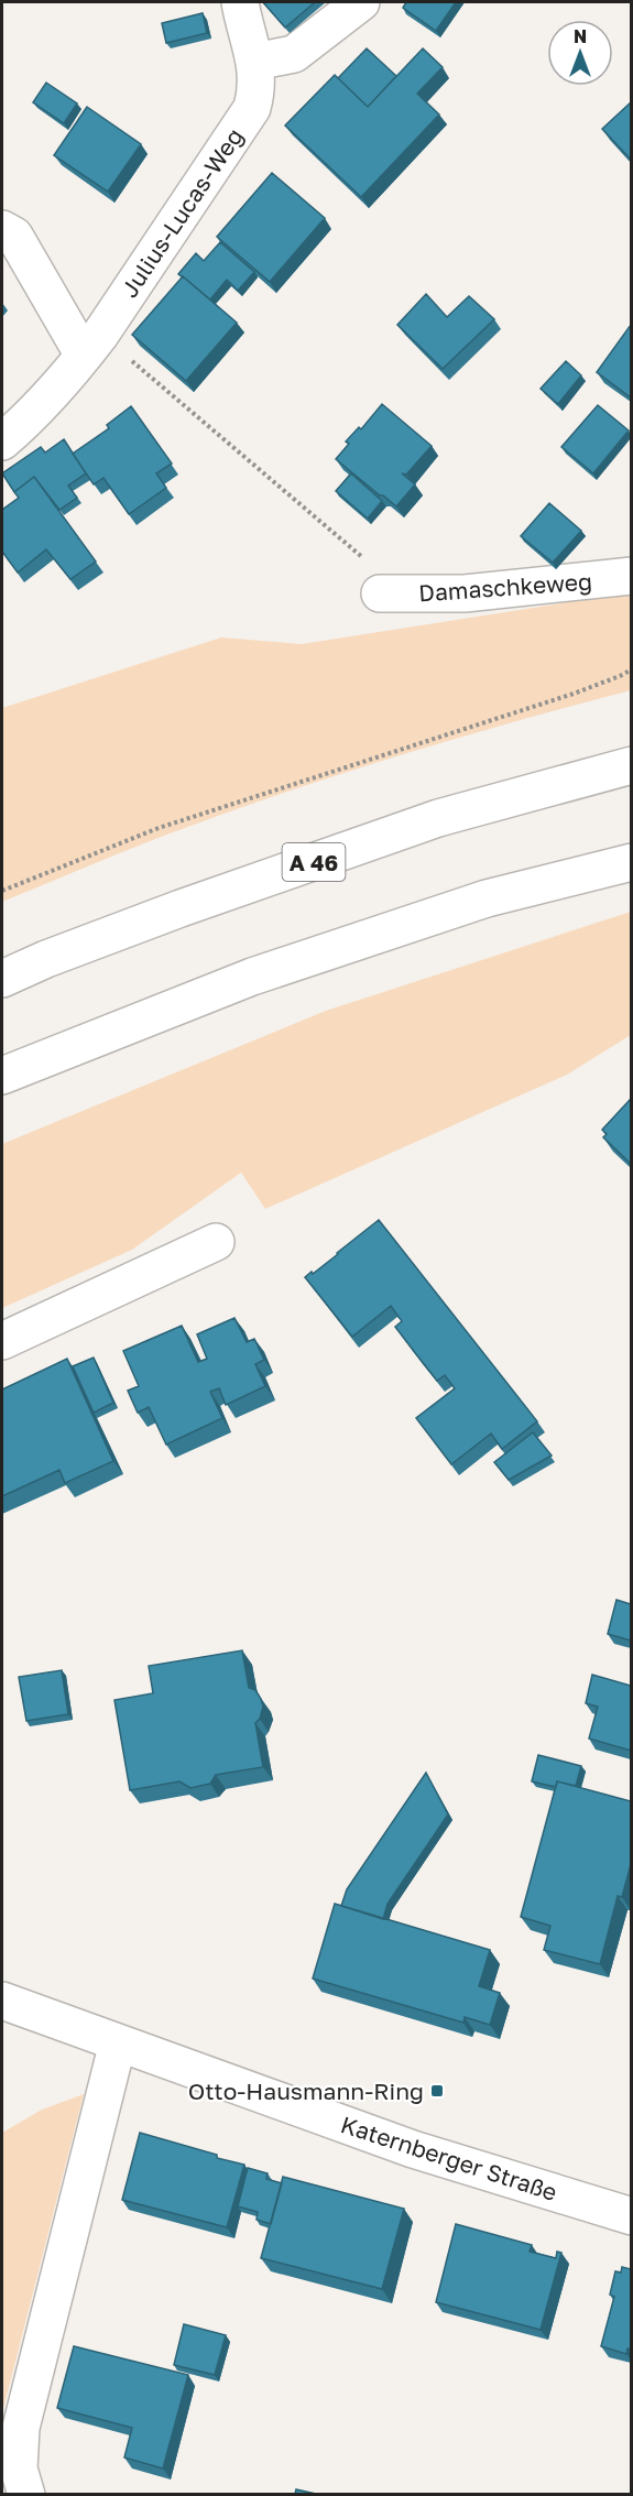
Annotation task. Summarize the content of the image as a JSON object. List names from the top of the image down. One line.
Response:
{"streets":{"main road":["Julius-Lucas-Weg","Damaschkeweg","A 46","Katernberger Straße"]},"places":{"transit":["Otto-Hausmann-Ring"]},"north":"top"}
